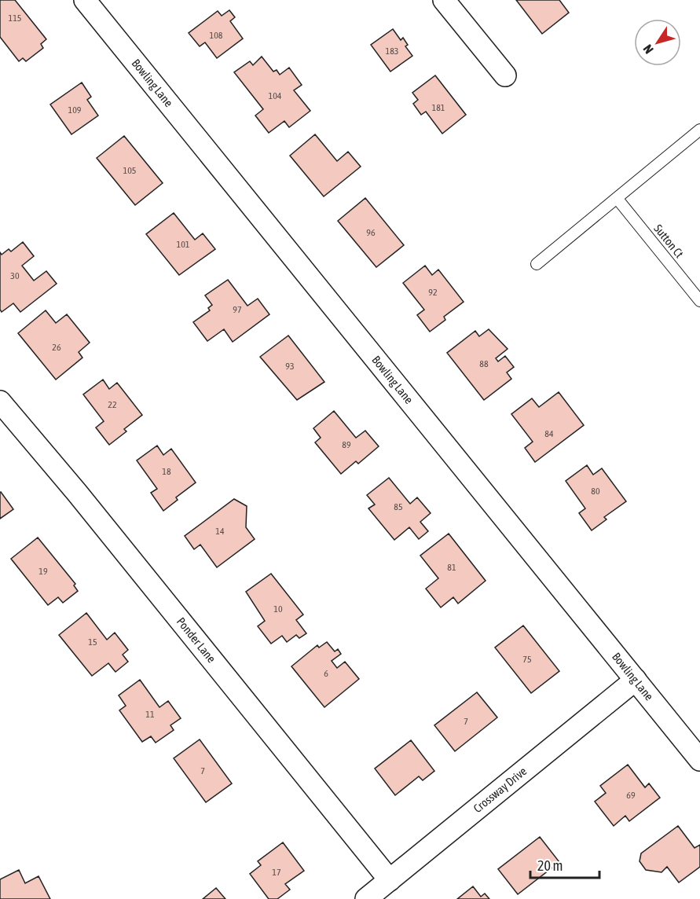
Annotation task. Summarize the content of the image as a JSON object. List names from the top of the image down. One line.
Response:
{"streets":{"street":["Bowling Lane","Ponder Lane","Crossway Drive"],"lane":["Sutton Ct"]},"crossings":[["Bowling Lane","Crossway Drive"],["Ponder Lane","Crossway Drive"]],"house_numbers":["115","108","183","104","181","109","105","96","101","30","92","97","26","88","93","22","84","89","18","80","85","14","81","19","10","15","75","6","11","7","7","69","17"],"scale_bar":"20 m","north":"bottom left"}
